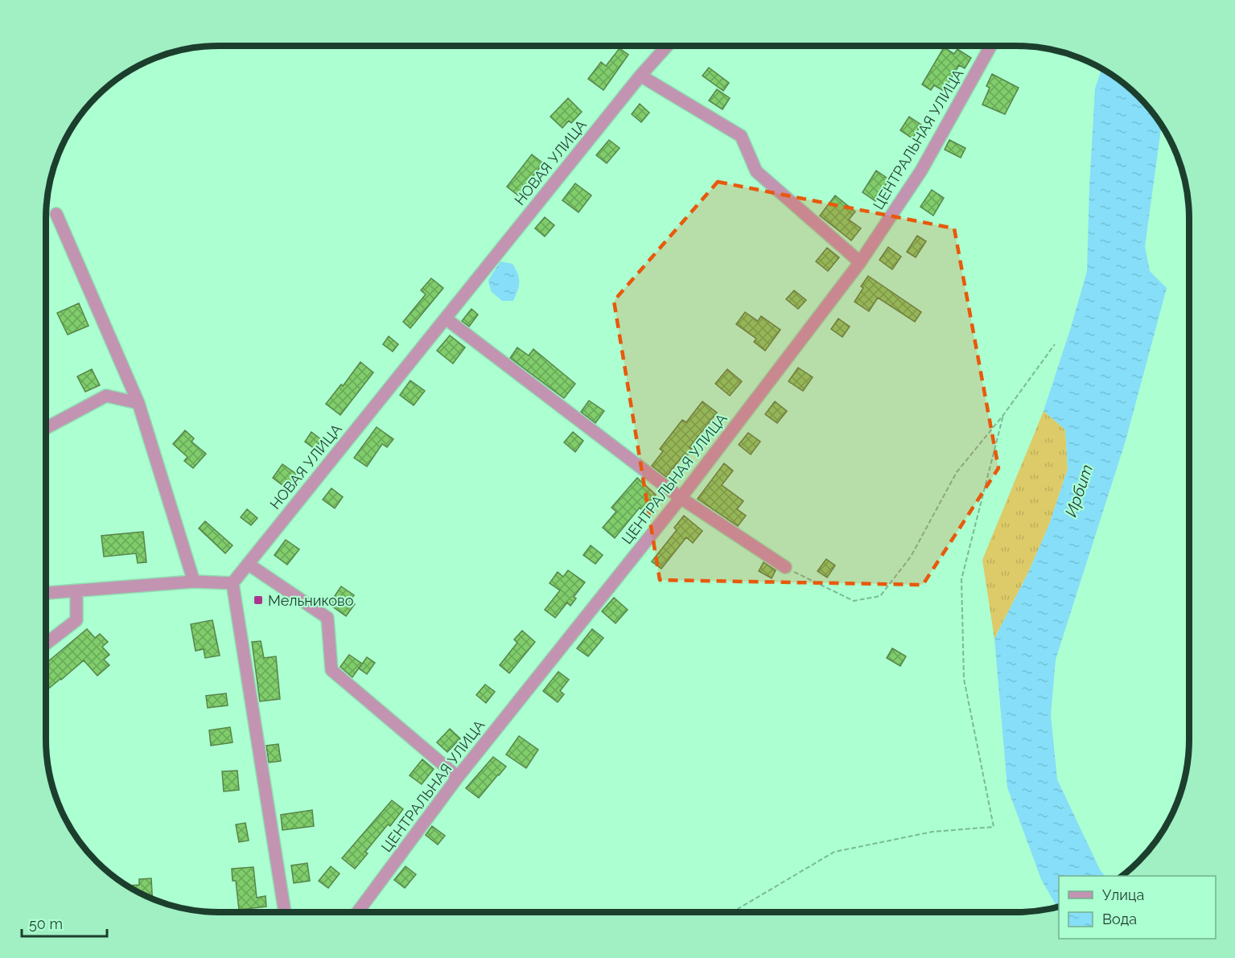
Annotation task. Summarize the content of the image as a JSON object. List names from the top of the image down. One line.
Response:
{"streets":{"street":["ЦЕНТРАЛЬНАЯ УЛИЦА","НОВАЯ УЛИЦА"]},"water":["Ирбит"],"places":{"transit":["Мельниково"]},"legend":["Улица","Вода"],"scale_bar":"50 m"}
